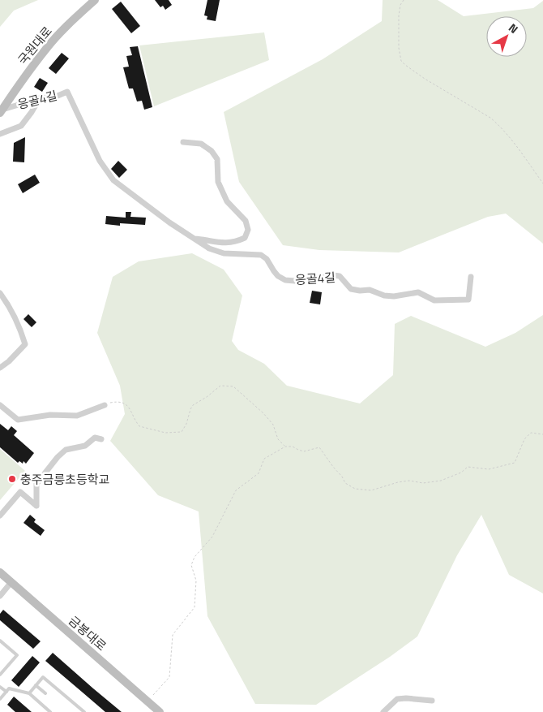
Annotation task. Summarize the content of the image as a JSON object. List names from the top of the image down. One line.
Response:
{"streets":{"street":["국원대로","응골4길","금봉대로"]},"crossings":[["국원대로","응골4길"]],"places":["충주금릉초등학교"],"north":"top right"}
